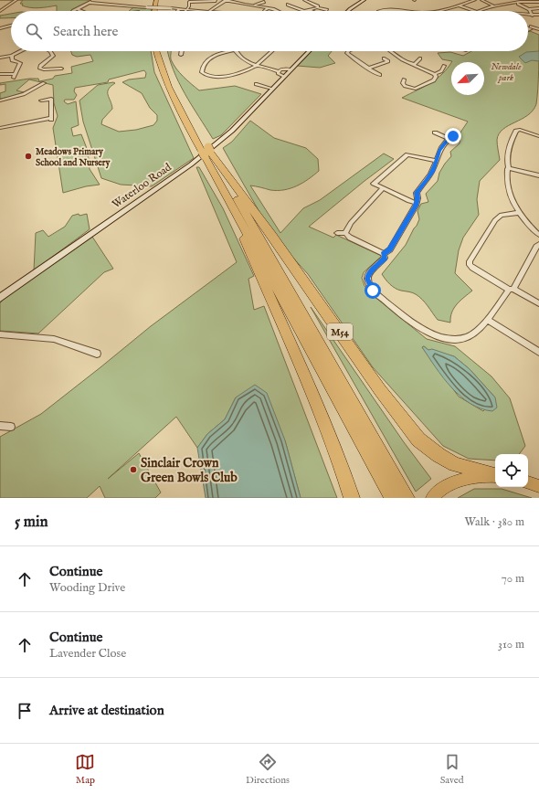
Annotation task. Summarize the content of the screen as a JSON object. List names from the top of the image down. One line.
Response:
{"streets":{"highway":["M54"],"street":["Waterloo Road"]},"parks":["Newdale park"],"places":["Meadows Primary School and Nursery","Sinclair Crown Green Bowls Club"],"north":"bottom left","page":{"search":"Search here","heading":["5 min","Walk · 380 m"],"list":[["Continue","Wooding Drive","70 m"],["Continue","Lavender Close","310 m"],"Arrive at destination"],"nav":["Map","Directions","Saved"]}}
